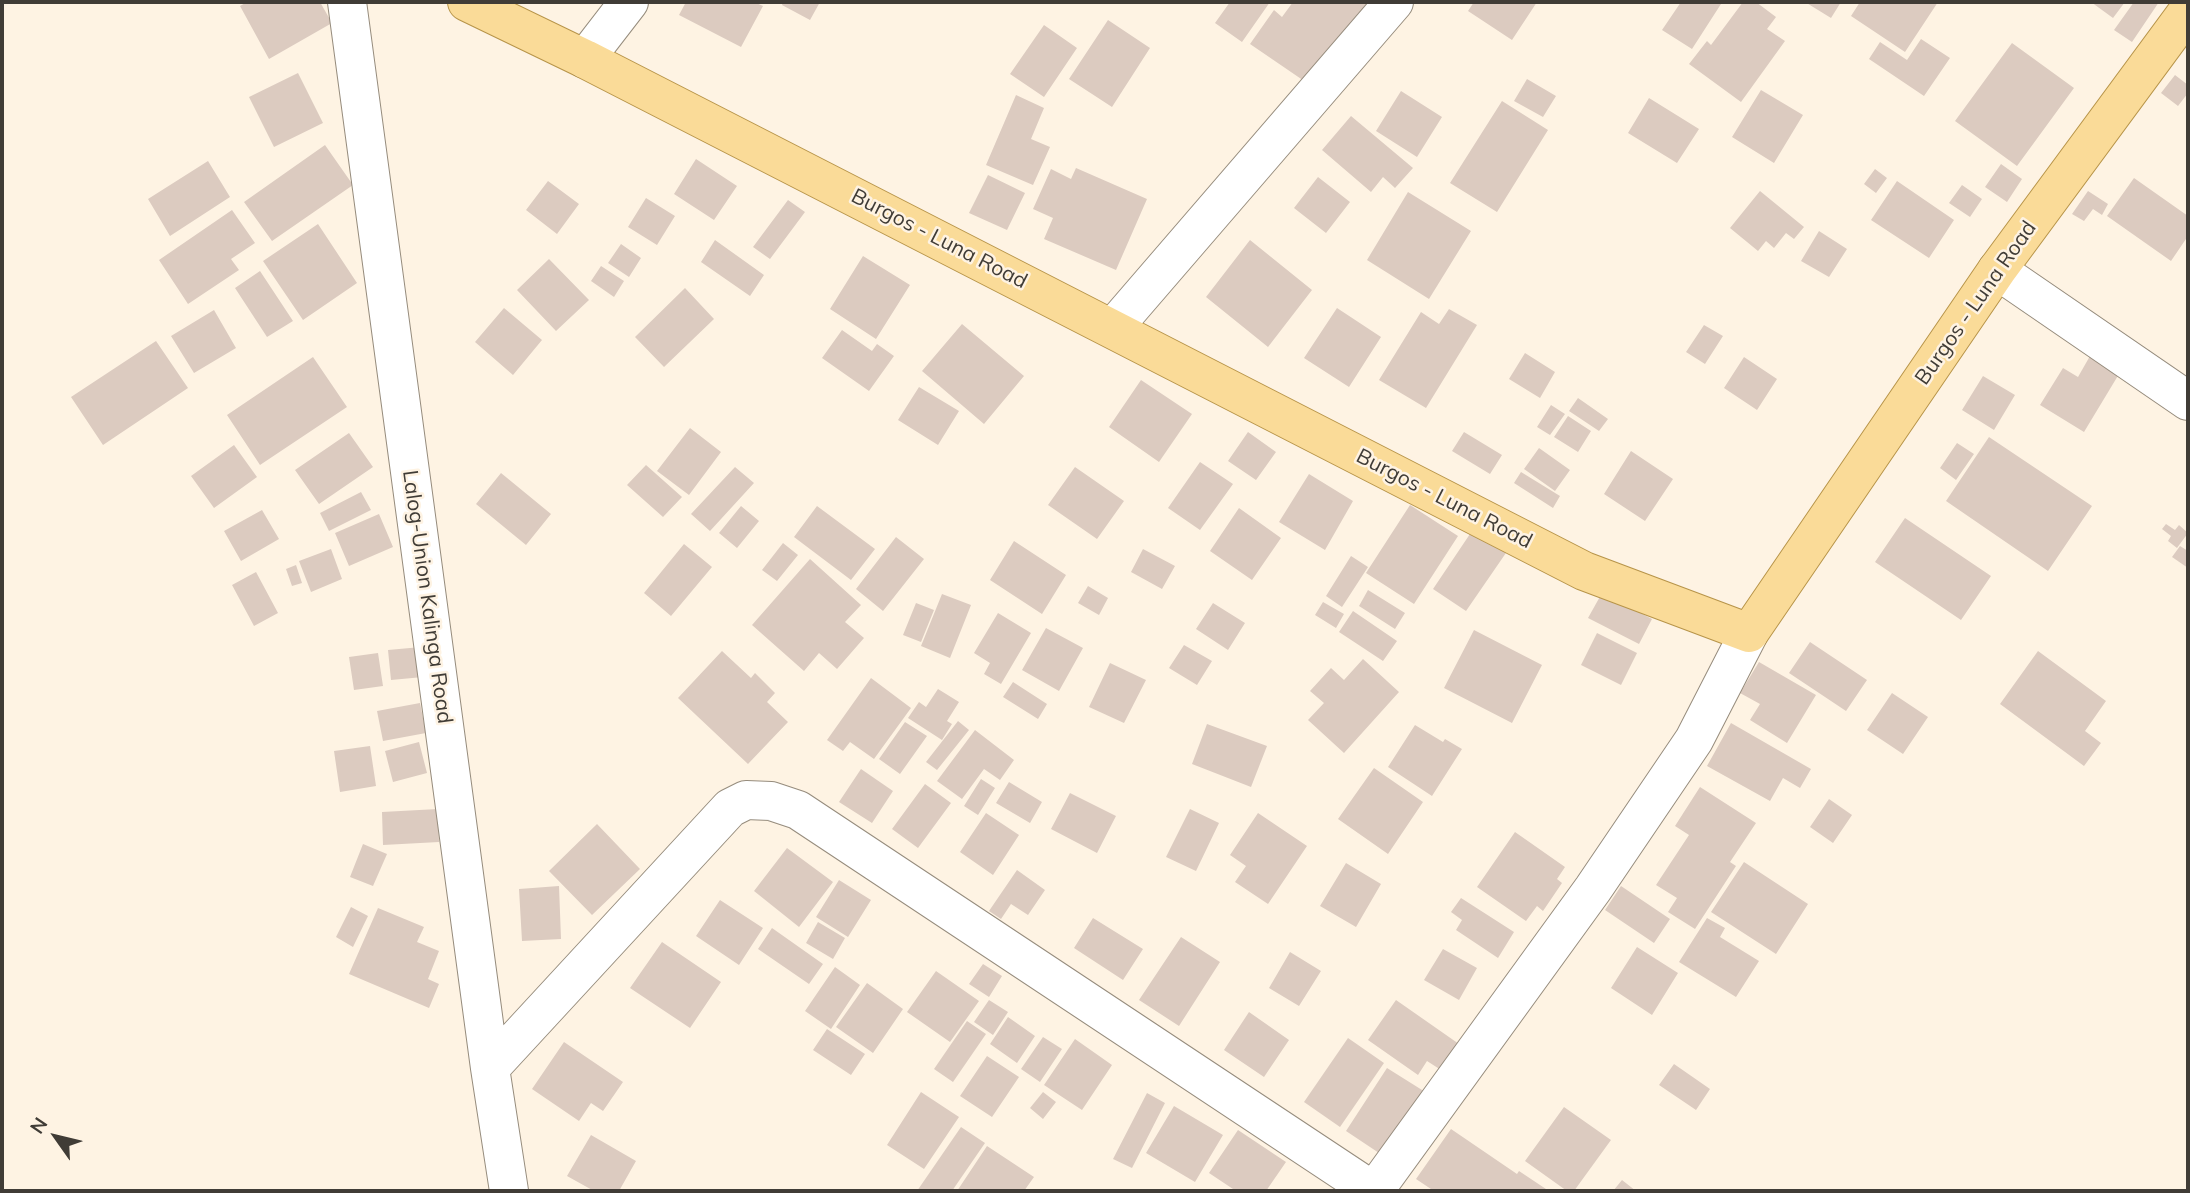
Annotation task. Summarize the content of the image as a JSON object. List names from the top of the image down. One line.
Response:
{"streets":{"main road":["Burgos - Luna Road"],"street":["Lalog-Union Kalinga Road"]},"north":"top left"}
